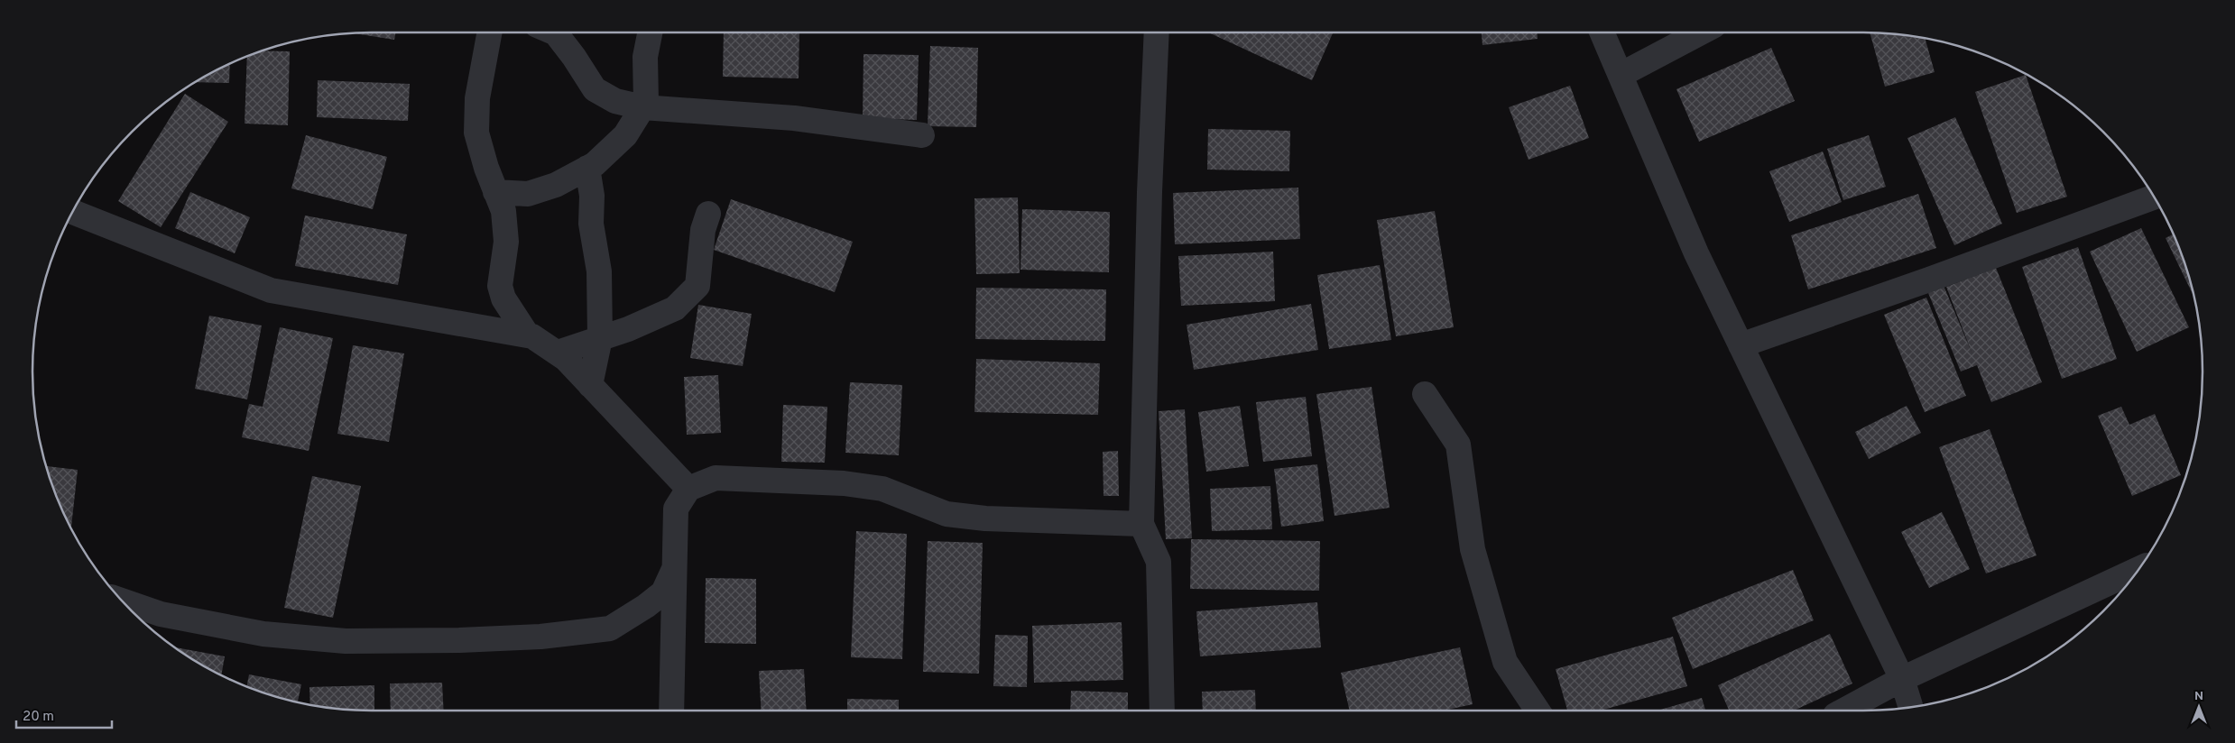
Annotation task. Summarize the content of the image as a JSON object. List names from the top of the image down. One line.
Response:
{"scale_bar":"20 m","north":"top"}
